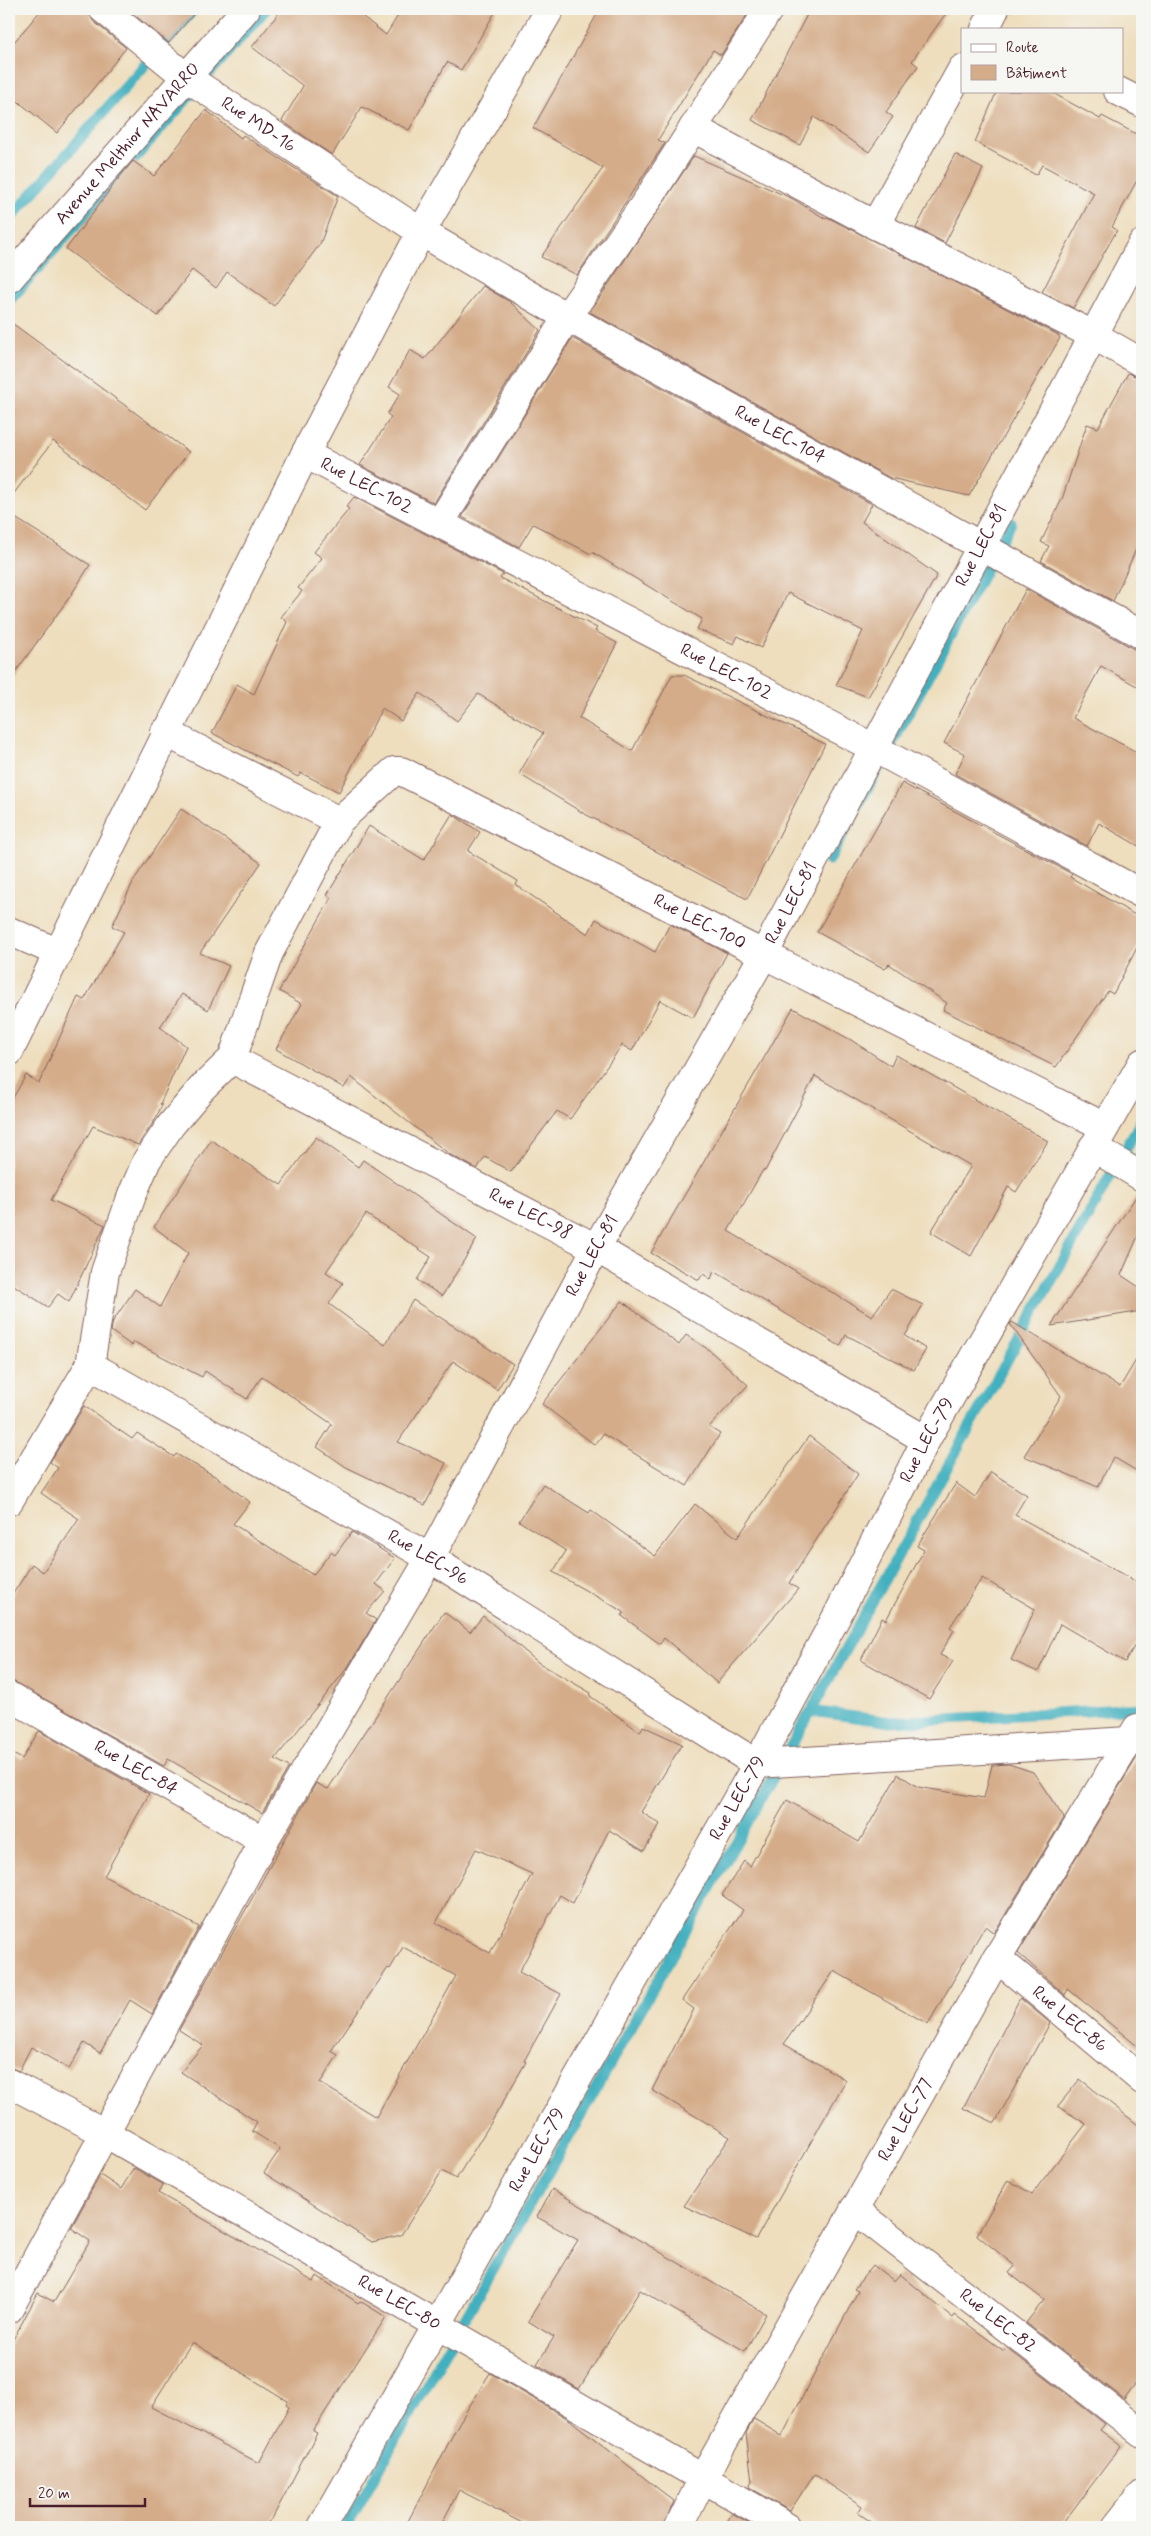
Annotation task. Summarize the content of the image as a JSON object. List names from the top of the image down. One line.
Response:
{"streets":{"street":["Rue MD-16","Avenue Melthior NAVARRO","Rue LEC-104","Rue LEC-102","Rue LEC-81","Rue LEC-100","Rue LEC-98","Rue LEC-79","Rue LEC-96","Rue LEC-84","Rue LEC-86","Rue LEC-77","Rue LEC-80","Rue LEC-82"]},"crossings":[["Rue MD-16","Avenue Melthior NAVARRO"],["Rue MD-16","Rue LEC-104"],["Rue LEC-104","Rue LEC-81"],["Rue LEC-102","Rue LEC-81"],["Rue LEC-81","Rue LEC-100"],["Rue LEC-81","Rue LEC-98"],["Rue LEC-81","Rue LEC-96"],["Rue LEC-81","Rue LEC-84"],["Rue LEC-81","Rue LEC-80"],["Rue LEC-100","Rue LEC-79"],["Rue LEC-98","Rue LEC-79"],["Rue LEC-79","Rue LEC-96"],["Rue LEC-79","Rue LEC-80"],["Rue LEC-86","Rue LEC-77"],["Rue LEC-77","Rue LEC-80"],["Rue LEC-77","Rue LEC-82"]],"legend":["Route","Bâtiment"],"scale_bar":"20 m"}
